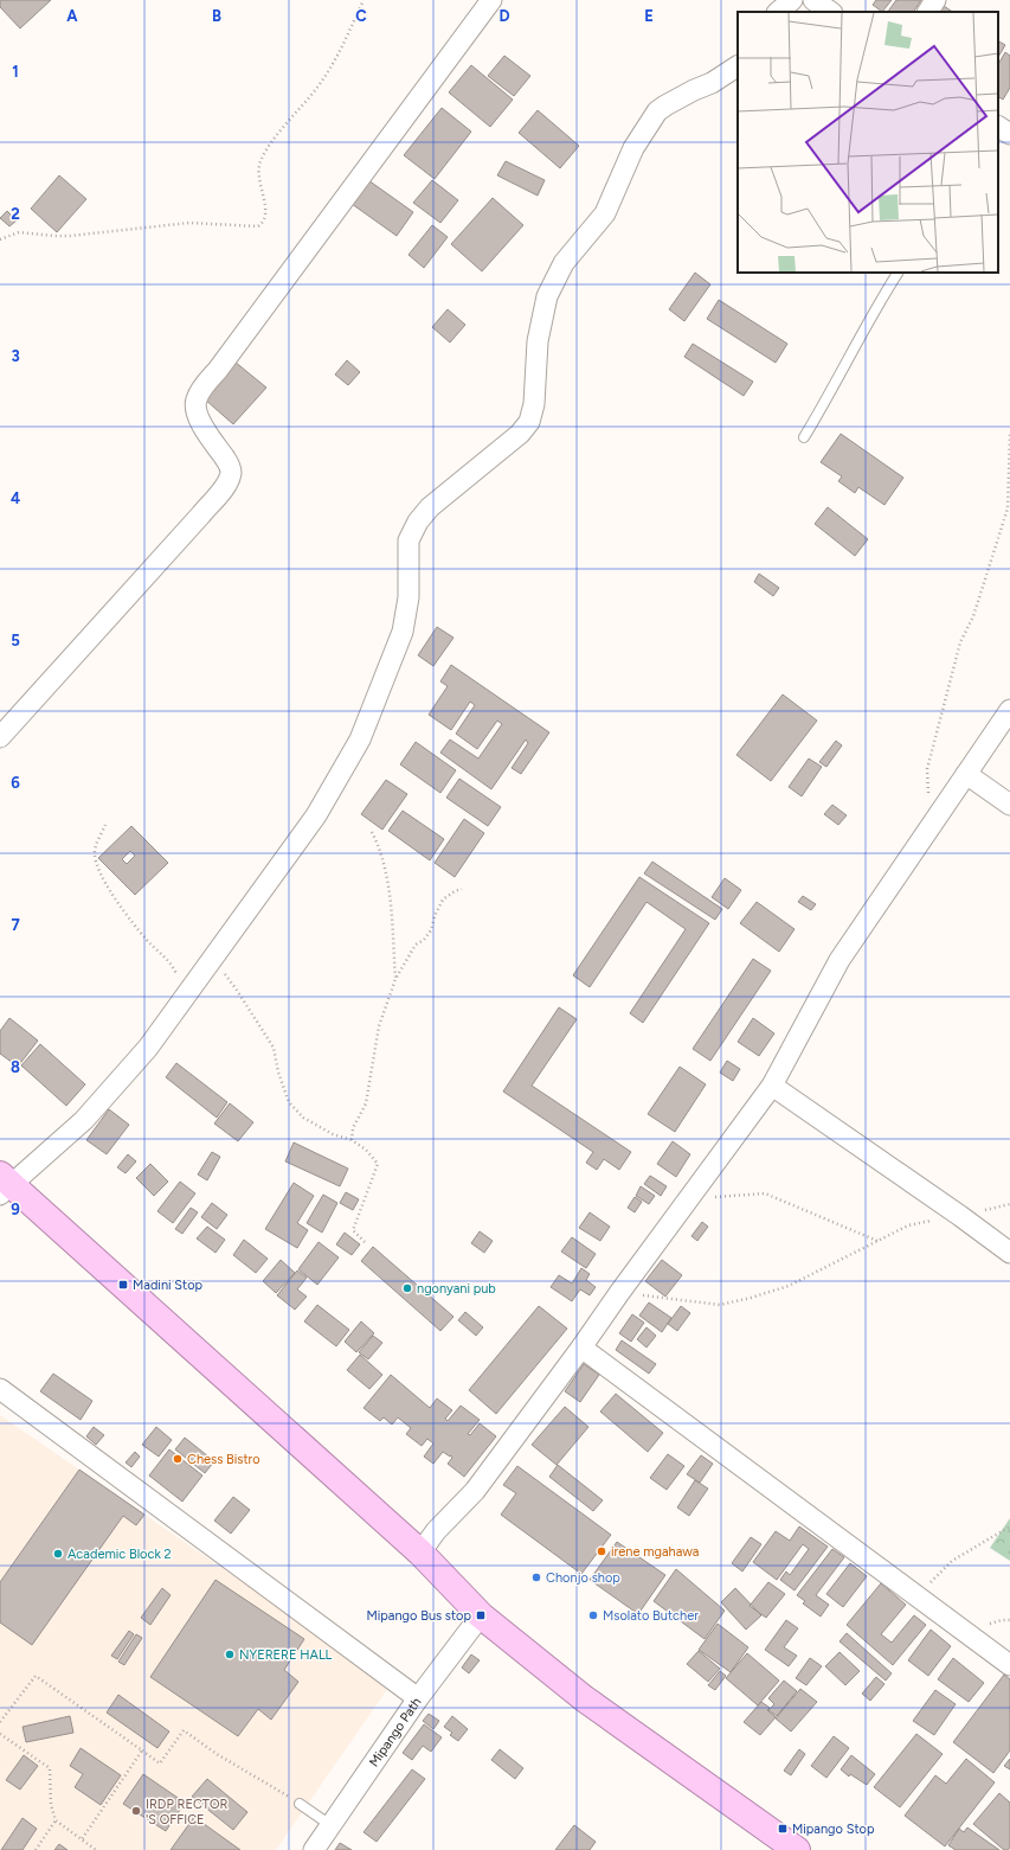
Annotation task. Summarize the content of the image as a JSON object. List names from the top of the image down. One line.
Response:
{"streets":{"street":["Mipango Path"]},"places":{"transit":["Madini Stop","Mipango Bus stop","Mipango Stop"],"other":["ngonyani pub","Chess Bistro","irene mgahawa","Academic Block 2","Chonjo shop","Msolato Butcher","NYERERE HALL","IRDP RECTOR 'S OFFICE"]},"grid":{"columns":["A","B","C","D","E"],"rows":["1","2","3","4","5","6","7","8","9"]}}
